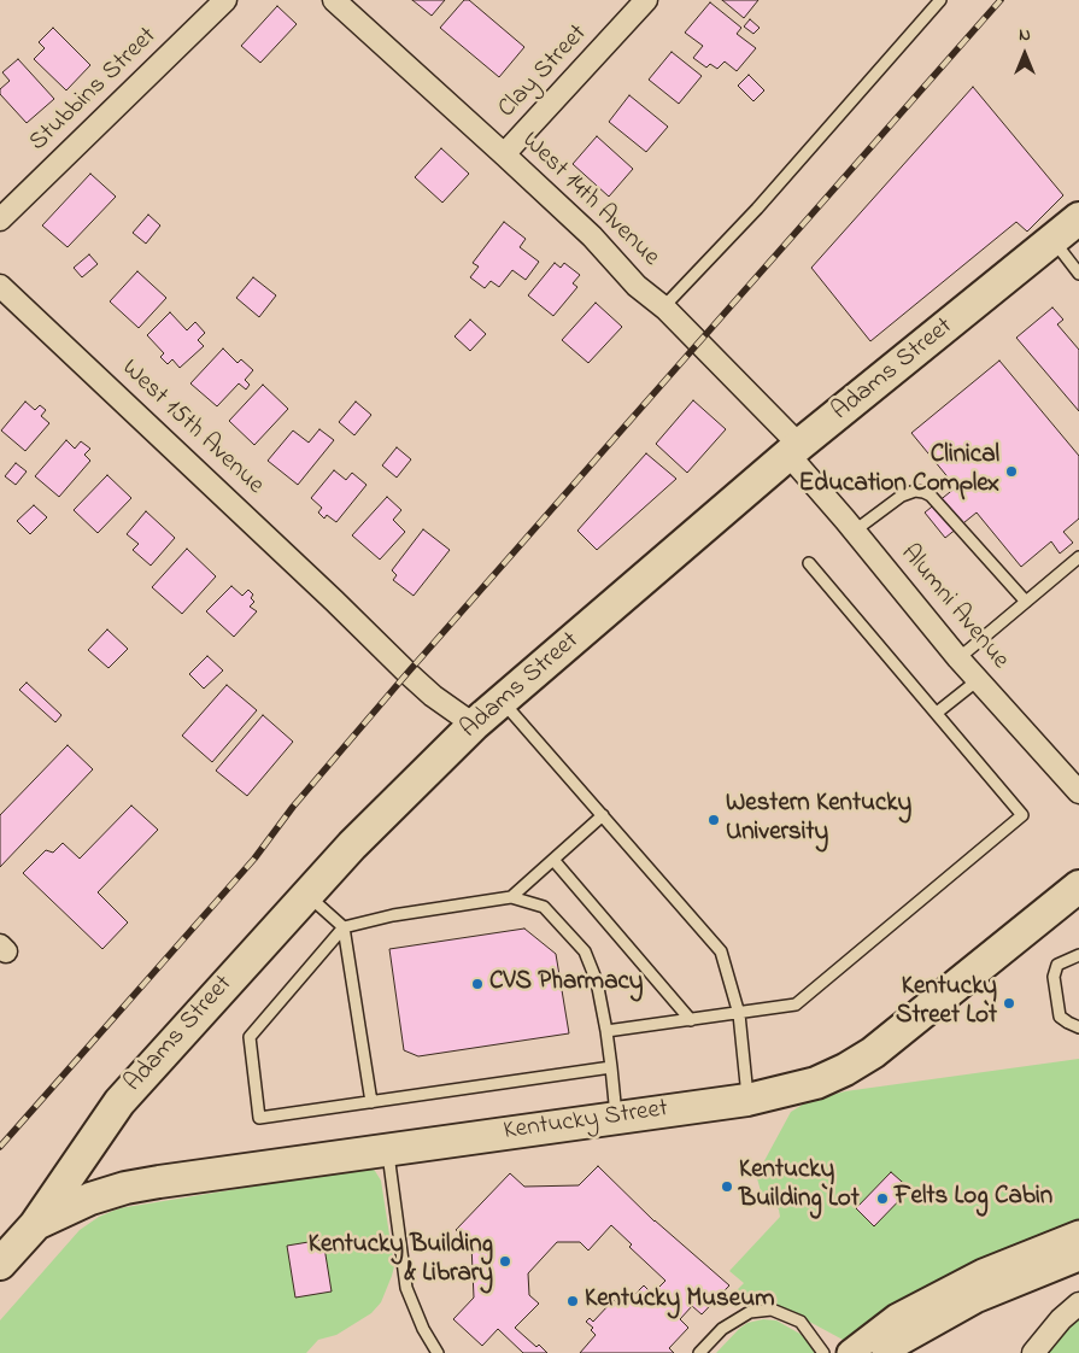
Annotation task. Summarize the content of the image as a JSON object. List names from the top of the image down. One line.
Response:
{"streets":{"main road":["Adams Street","Kentucky Street"],"street":["Clay Street","Stubbins Street","West 14th Avenue","West 15th Avenue","Alumni Avenue"]},"crossings":[["Clay Street","West 14th Avenue"],["West 14th Avenue","Adams Street"],["West 14th Avenue","Alumni Avenue"],["Adams Street","West 15th Avenue"],["Adams Street","Alumni Avenue"],["Adams Street","Kentucky Street"]],"places":["Clinical Education Complex","Western Kentucky University","CVS Pharmacy","Kentucky Street Lot","Kentucky Building Lot","Felts Log Cabin","Kentucky Building & Library","Kentucky Museum"],"north":"top"}
